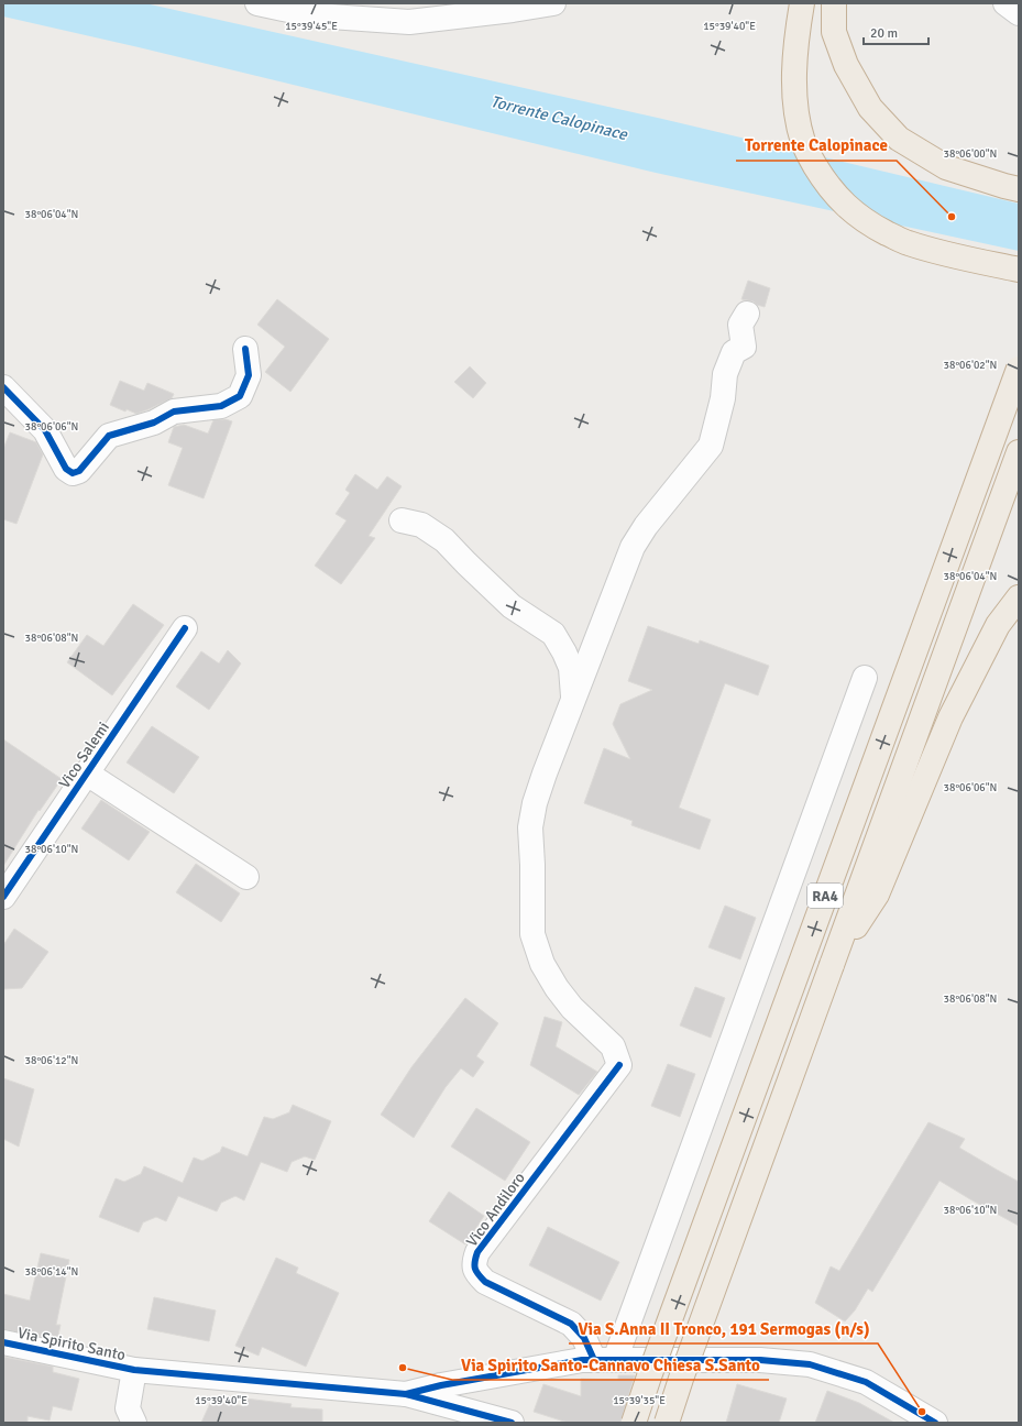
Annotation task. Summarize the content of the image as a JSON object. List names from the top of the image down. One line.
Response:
{"streets":{"highway":["RA4"],"street":["Vico Salemi","Vico Andiloro","Via Spirito Santo"]},"water":["Torrente Calopinace"],"places":["Torrente Calopinace","Via Spirito Santo-Cannavo Chiesa S.Santo","Via S.Anna II Tronco, 191 Sermogas (n/s)"],"scale_bar":"20 m","coordinates":["15°39'45\"E","15°39'40\"E","38°06'00\"N","38°06'04\"N","38°06'02\"N","38°06'06\"N","38°06'08\"N","38°06'10\"N","38°06'12\"N","38°06'14\"N","15°39'35\"E"]}
